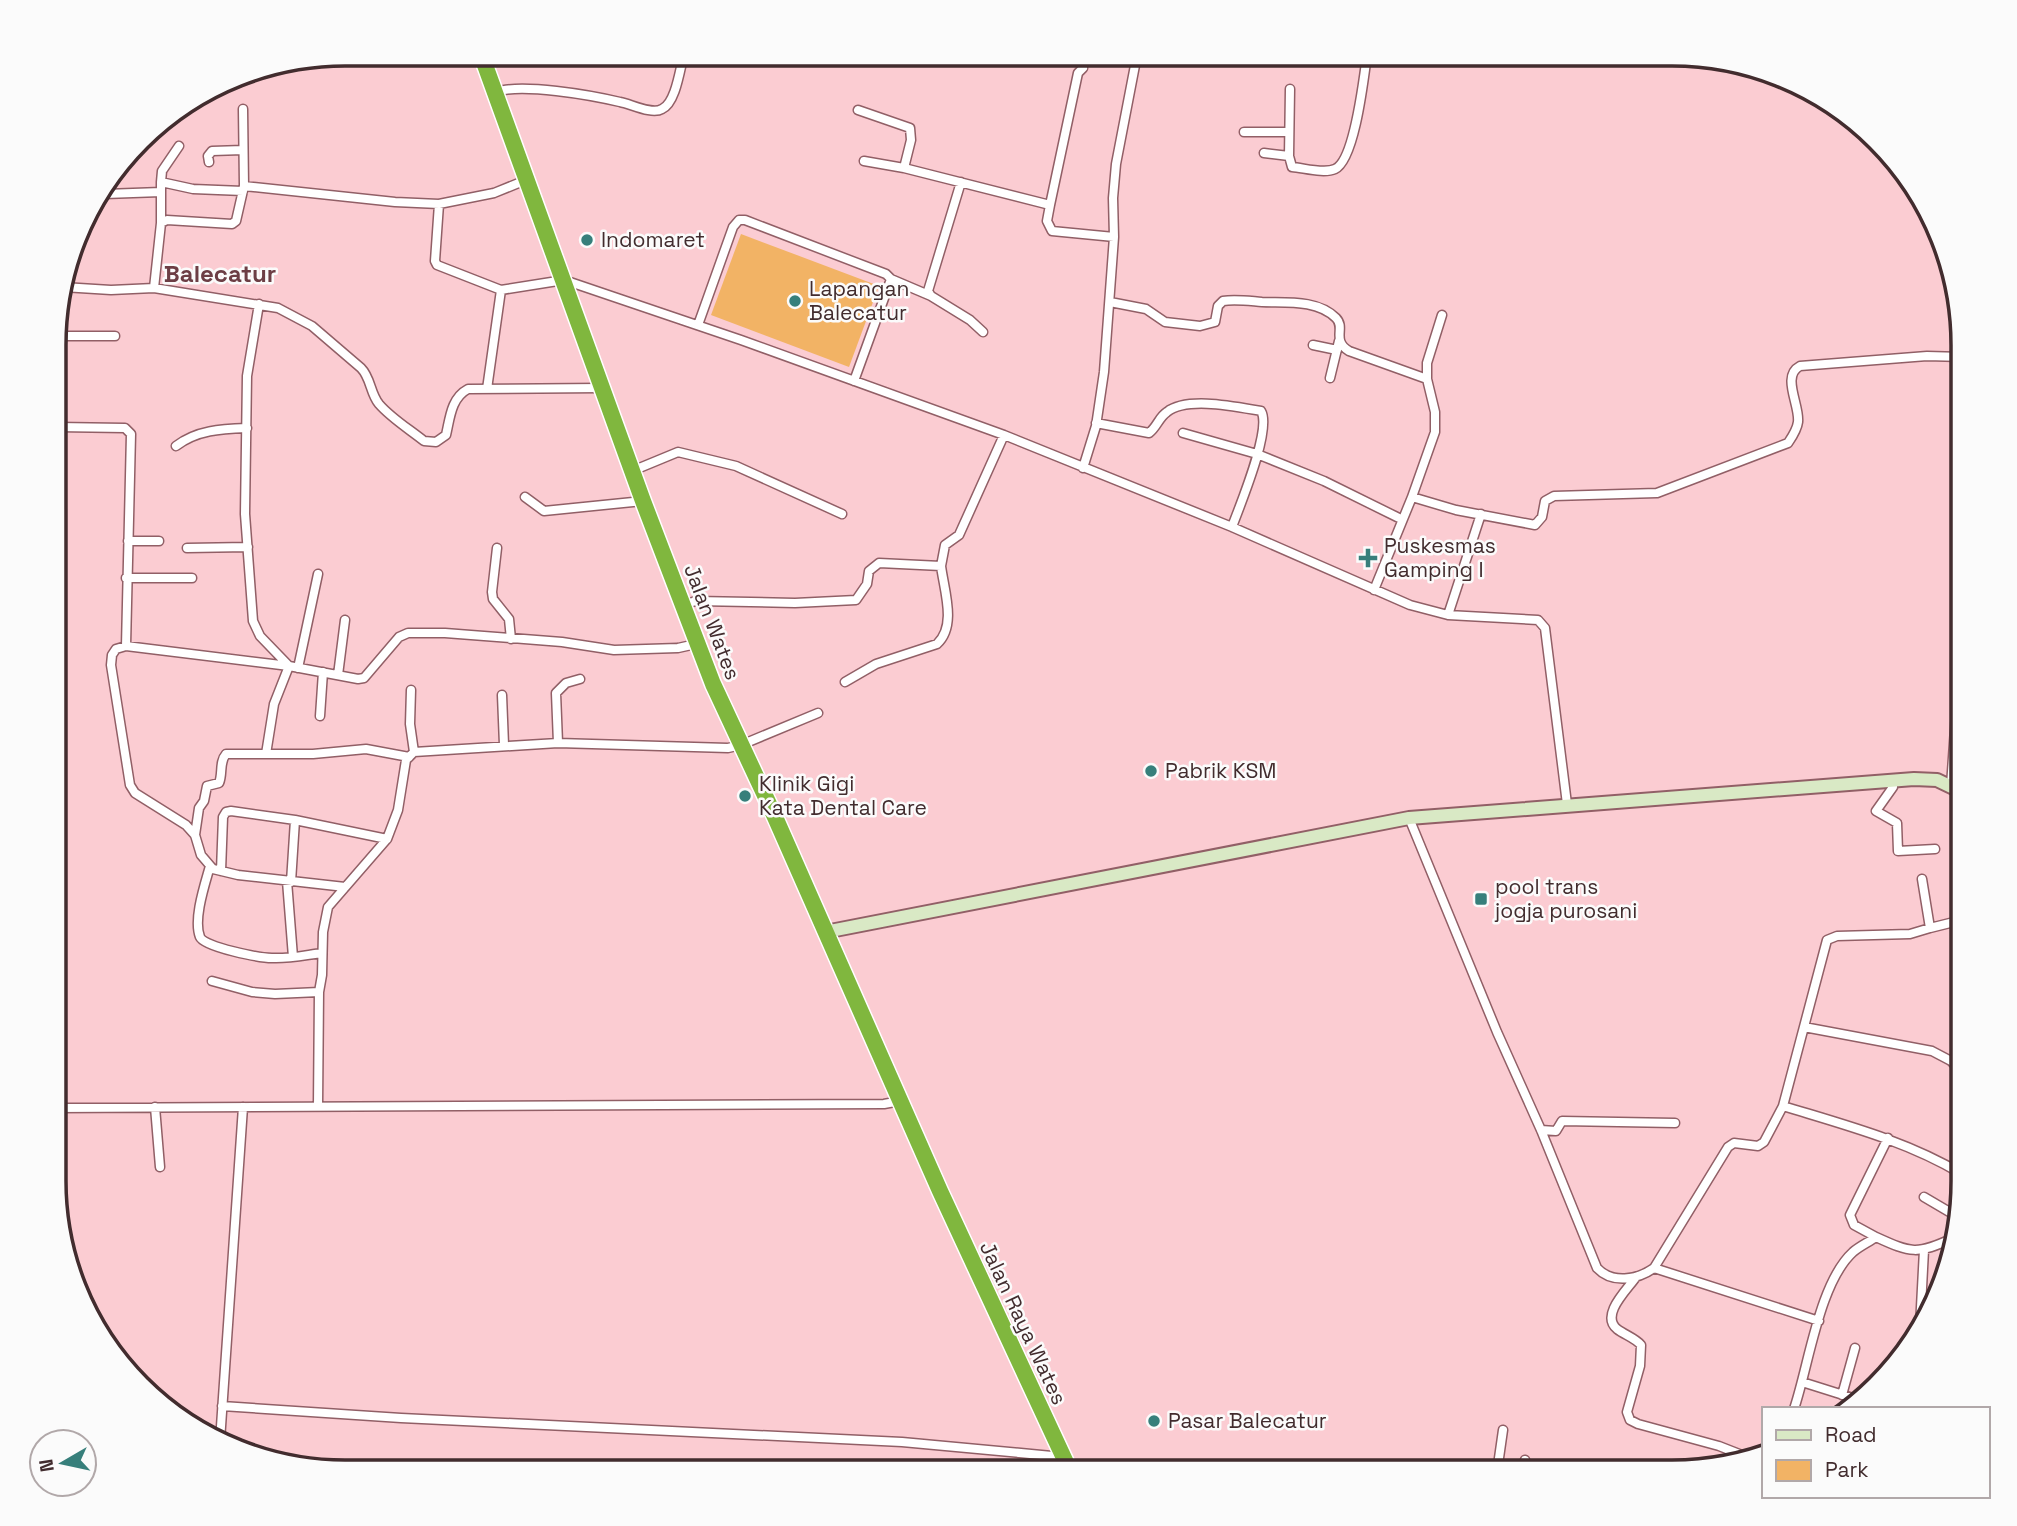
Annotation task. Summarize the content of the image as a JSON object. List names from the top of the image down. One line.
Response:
{"streets":{"highway":["Jalan Wates","Jalan Raya Wates"]},"crossings":[["Jalan Wates","Jalan Raya Wates"]],"districts":["Balecatur"],"places":{"other":["Indomaret","Lapangan Balecatur","Pabrik KSM","Klinik Gigi Kata Dental Care","Pasar Balecatur"],"health":["Puskesmas Gamping I"],"transit":["pool trans jogja purosani"]},"legend":["Road","Park"],"north":"left"}
